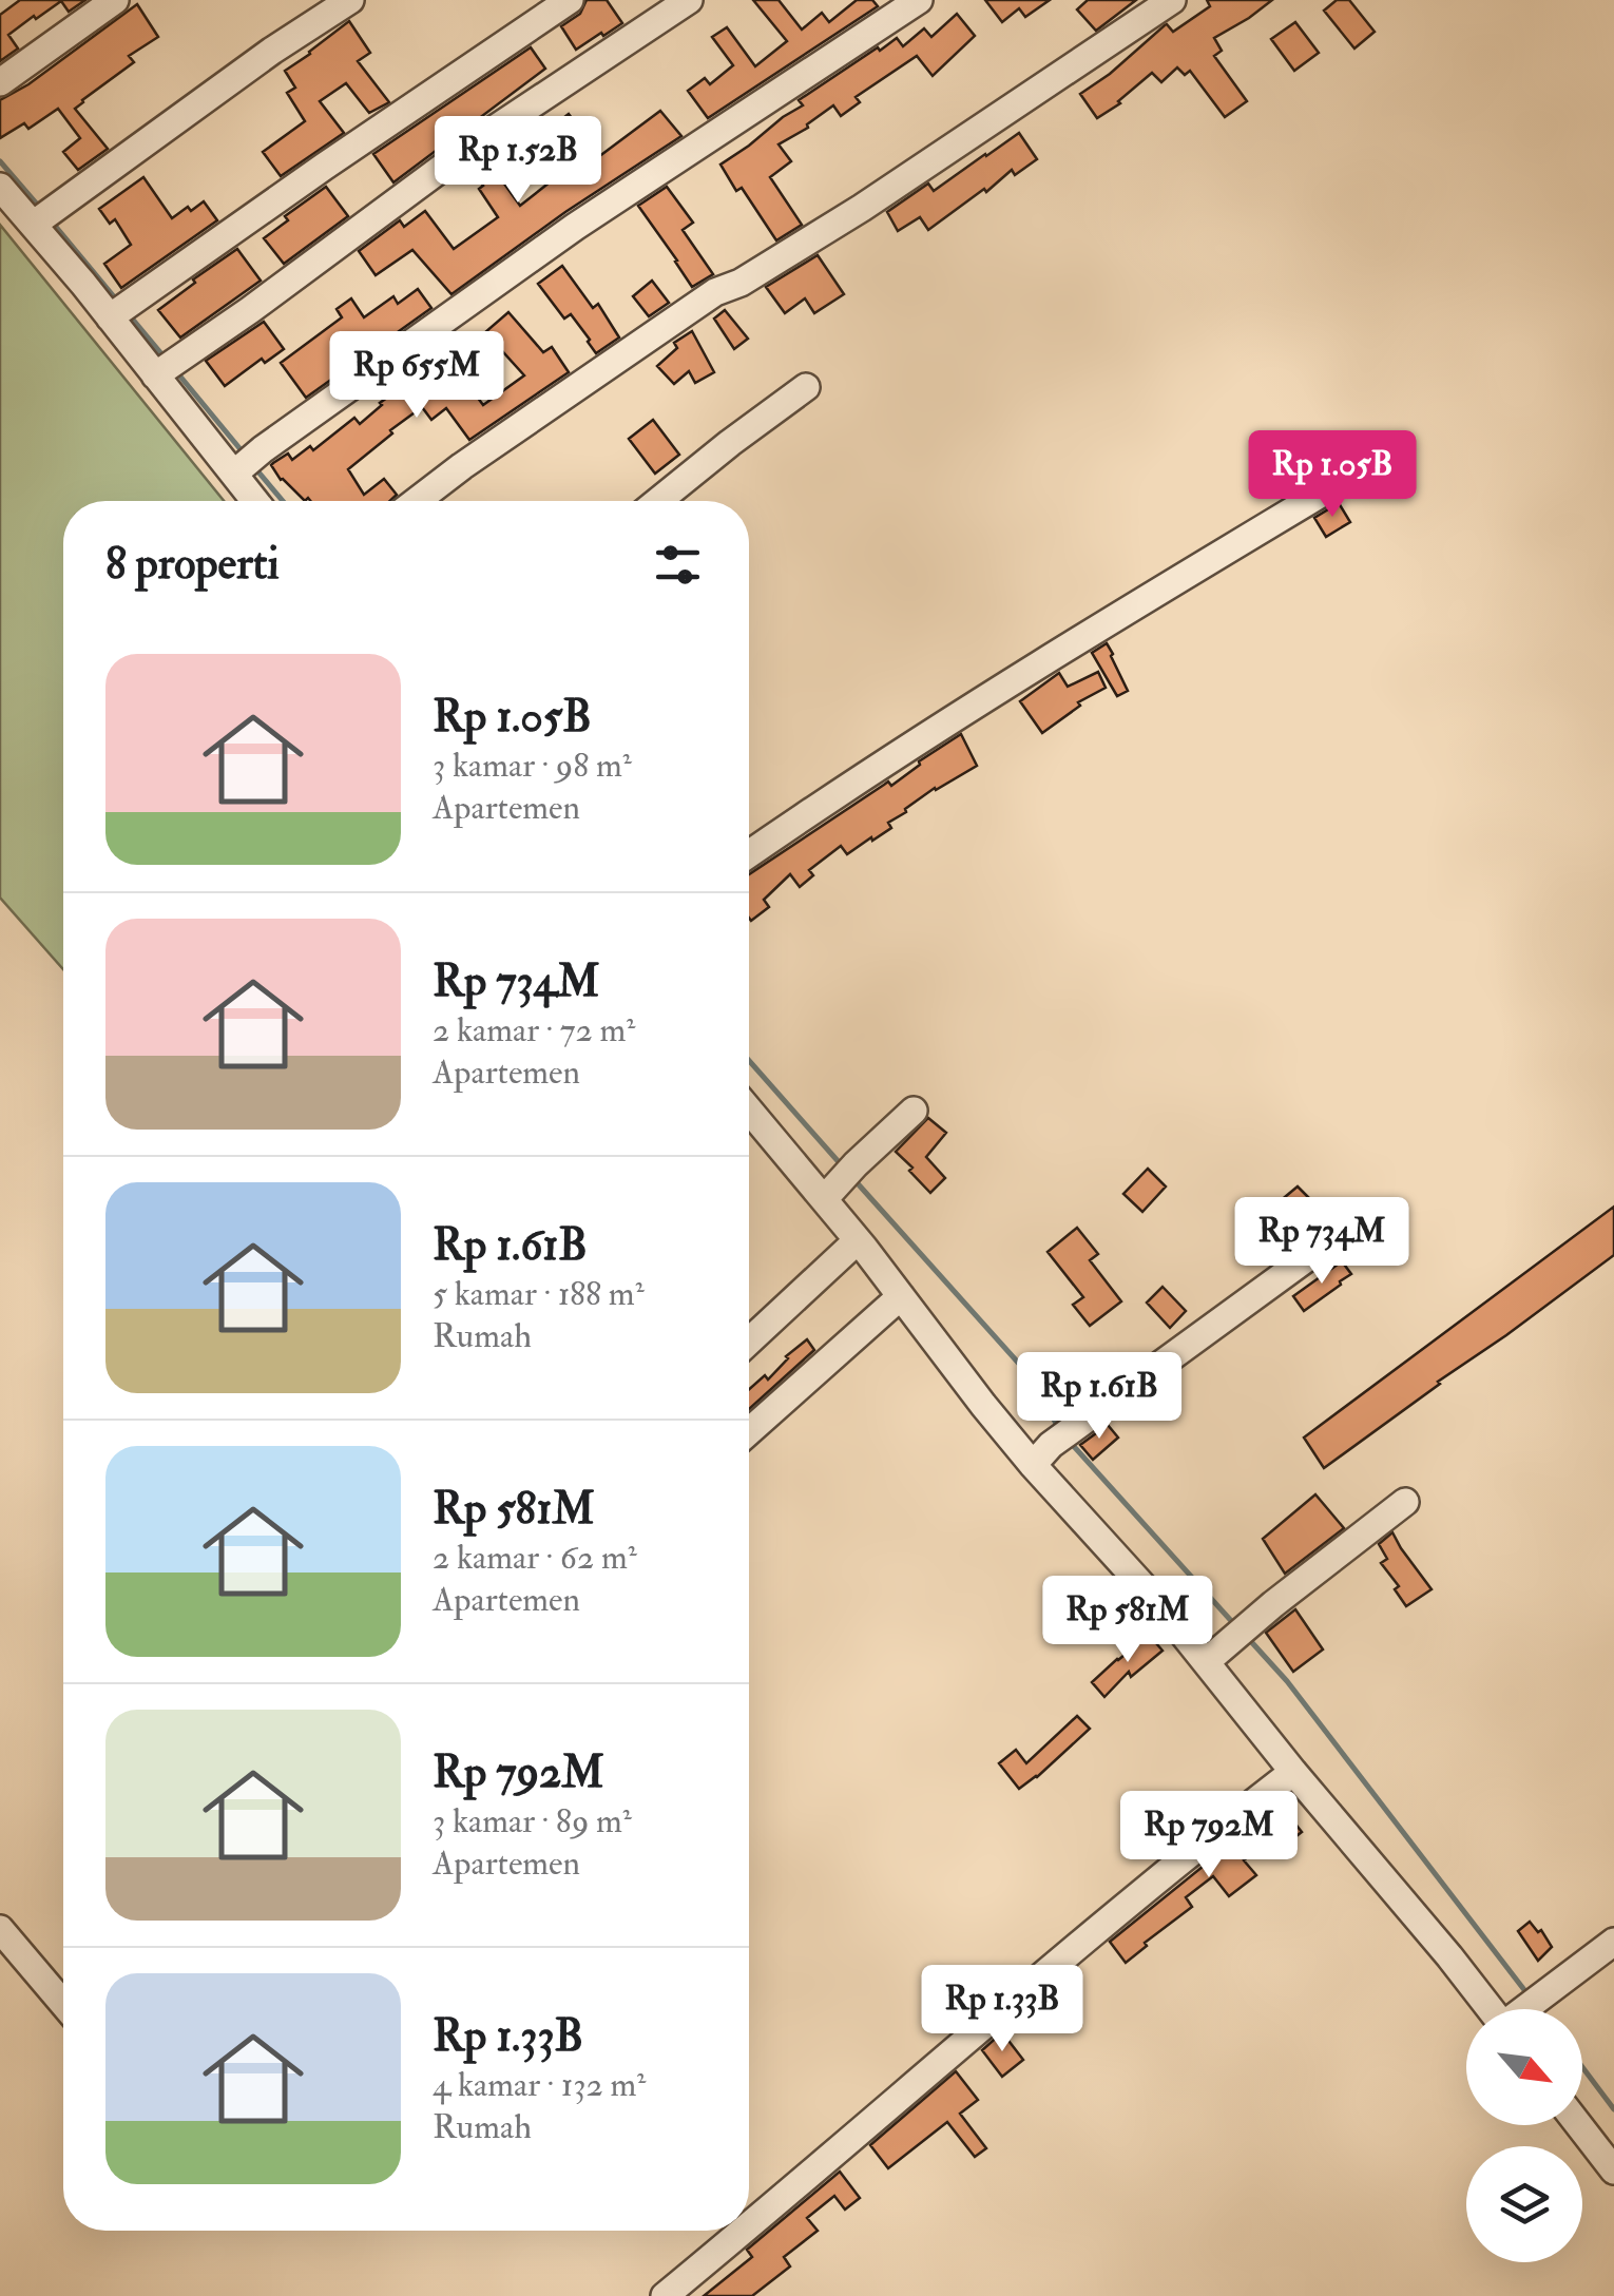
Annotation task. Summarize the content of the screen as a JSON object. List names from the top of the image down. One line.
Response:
{"north":"bottom right","page":{"price":["Rp 1.52B","Rp 655M","Rp 1.05B","Rp 734M","Rp 1.61B","Rp 581M","Rp 792M","Rp 1.33B"],"heading":"8 properti","list":[{"name":"Rp 1.05B","note":"3 kamar · 98 m² · Apartemen"},{"name":"Rp 734M","note":"2 kamar · 72 m² · Apartemen"},{"name":"Rp 1.61B","note":"5 kamar · 188 m² · Rumah"},{"name":"Rp 581M","note":"2 kamar · 62 m² · Apartemen"},{"name":"Rp 792M","note":"3 kamar · 89 m² · Apartemen"},{"name":"Rp 1.33B","note":"4 kamar · 132 m² · Rumah"}]}}
